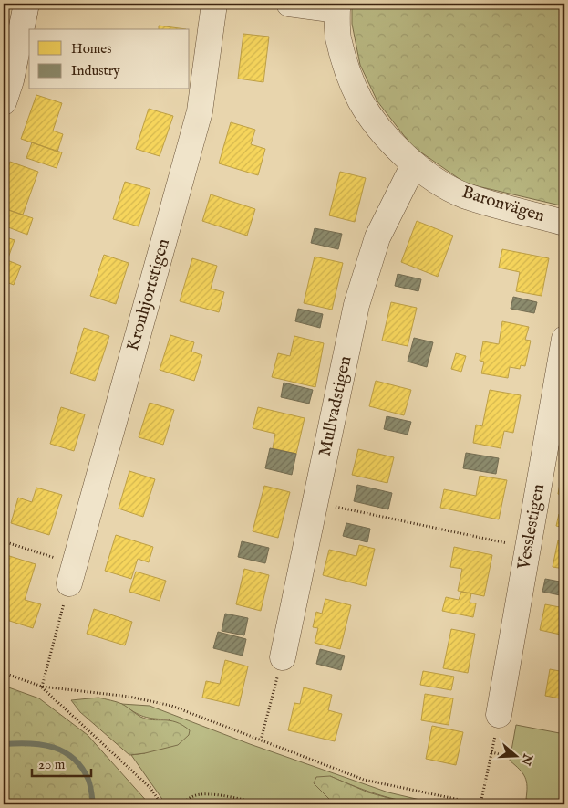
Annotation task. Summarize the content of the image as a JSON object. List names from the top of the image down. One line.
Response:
{"streets":{"street":["Baronvägen","Kronhjortstigen","Mullvadstigen","Vesslestigen"]},"crossings":[["Baronvägen","Mullvadstigen"]],"legend":["Homes","Industry"],"scale_bar":"20 m","north":"right"}
